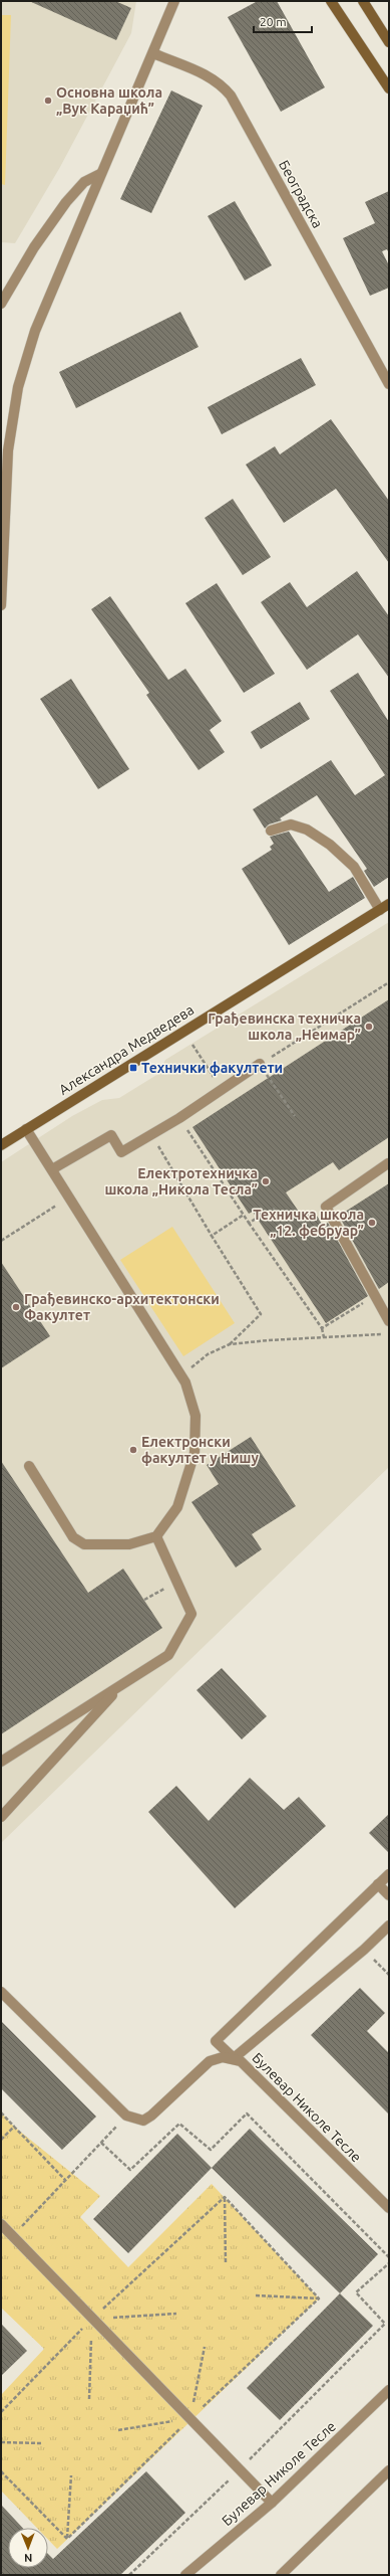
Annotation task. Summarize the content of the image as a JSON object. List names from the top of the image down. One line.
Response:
{"streets":{"main road":["Александра Медведева"],"street":["Београдска","Булевар Николе Тесле"]},"places":{"other":["Основна школа „Вук Караџић”","Грађевинска техничка школа „Неимар”","Електротехничка школа „Никола Тесла”","Техничка школа „12. фебруар”","Грађевинско-архитектонски Факултет","Електронски факултет у Нишу"],"transit":["Технички факултети"]},"scale_bar":"20 m","north":"bottom"}
